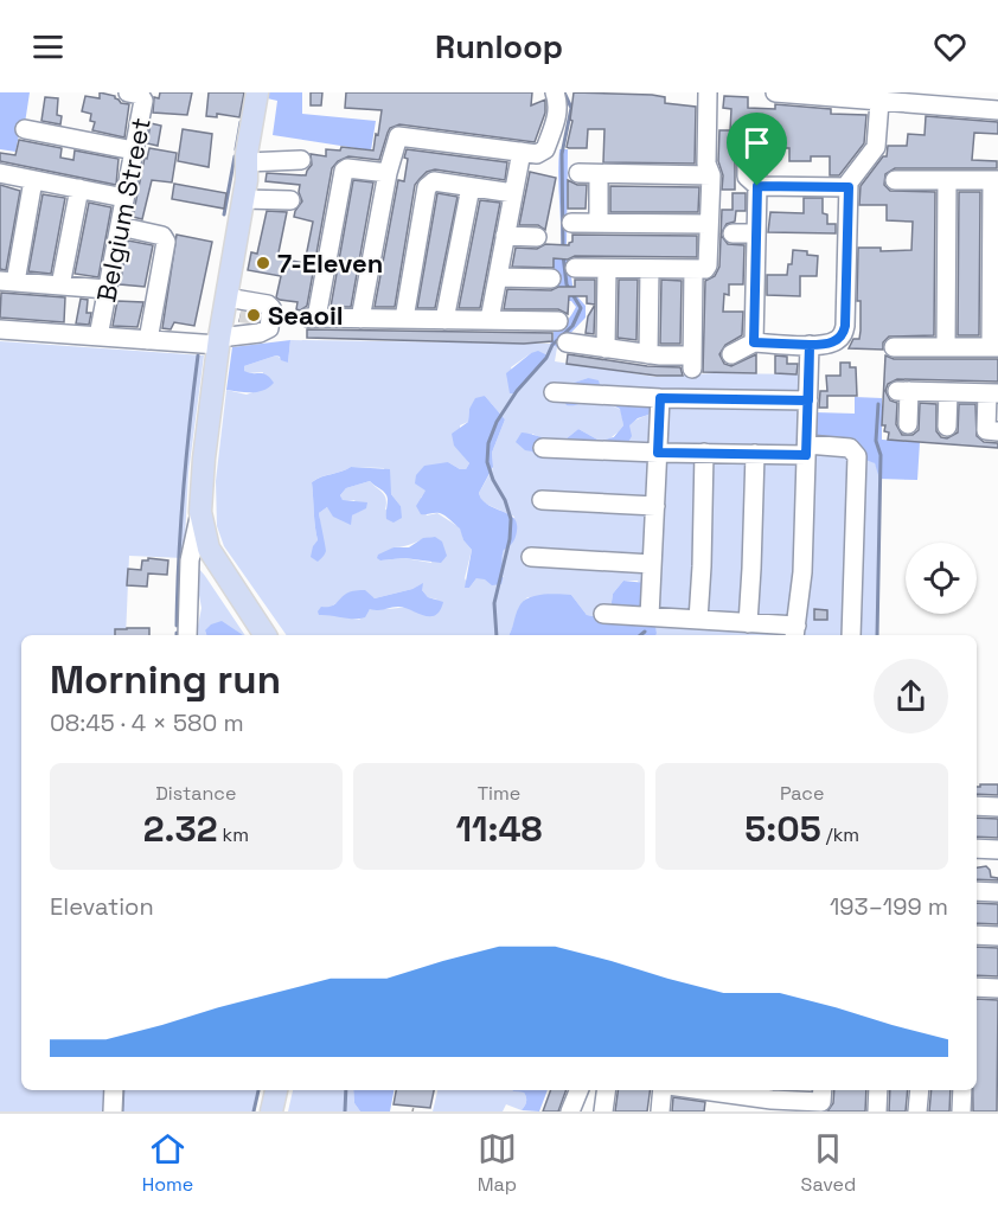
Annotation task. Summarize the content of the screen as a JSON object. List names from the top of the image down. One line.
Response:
{"streets":{"street":["Belgium Street"]},"places":["7-Eleven","Seaoil"],"page":{"header":"Runloop","heading":["Morning run","08:45 · 4 × 580 m"],"stats":[["Distance","2.32 km"],["Time","11:48"],["Pace","5:05 /km"]],"chart":["Elevation","193–199 m"],"tabs":["Home","Map","Saved"]}}
